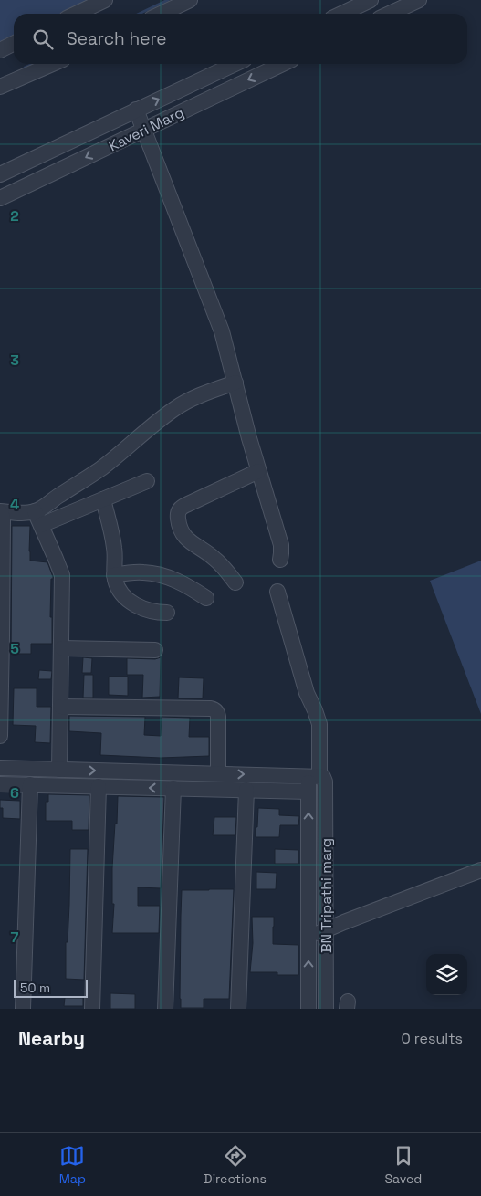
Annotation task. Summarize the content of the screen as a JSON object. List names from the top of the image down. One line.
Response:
{"streets":{"street":["Kaveri Marg","BN Tripathi marg"]},"scale_bar":"50 m","page":{"search":"Search here","scale":"50 m","heading":["Nearby","0 results"],"nav":["Map","Directions","Saved"]},"grid":{"rows":["2","3","4","5","6","7"]}}
